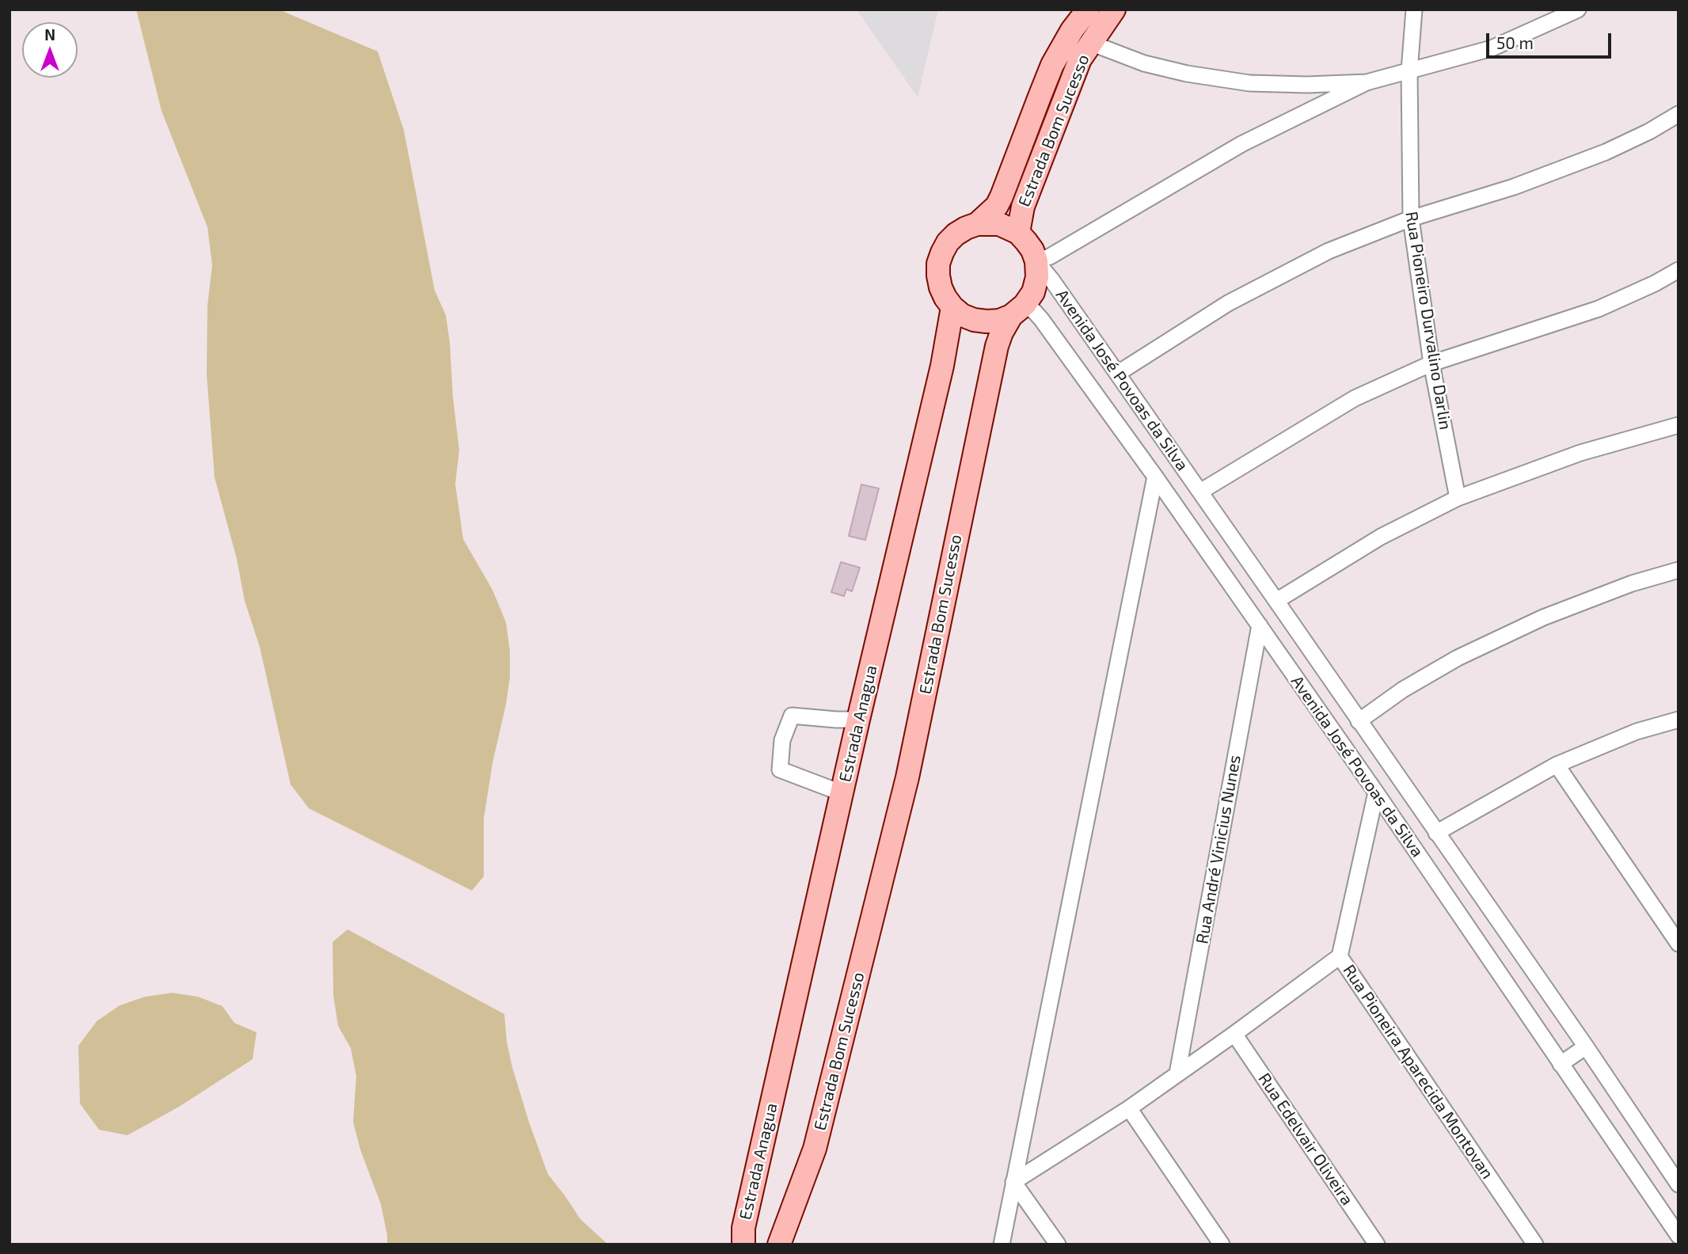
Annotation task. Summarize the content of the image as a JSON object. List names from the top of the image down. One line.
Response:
{"streets":{"main road":["Estrada Bom Sucesso","Estrada Anagua"],"street":["Rua Pioneiro Durvalino Darlin","Avenida José Povoas da Silva","Rua André Vinicius Nunes","Rua Pioneira Aparecida Montovan","Rua Edelvair Oliveira"]},"crossings":[["Estrada Bom Sucesso","Avenida José Povoas da Silva"],["Estrada Bom Sucesso","Estrada Anagua"],["Avenida José Povoas da Silva","Estrada Anagua"],["Avenida José Povoas da Silva","Rua André Vinicius Nunes"],["Avenida José Povoas da Silva","Rua Pioneira Aparecida Montovan"]],"scale_bar":"50 m","north":"top"}
